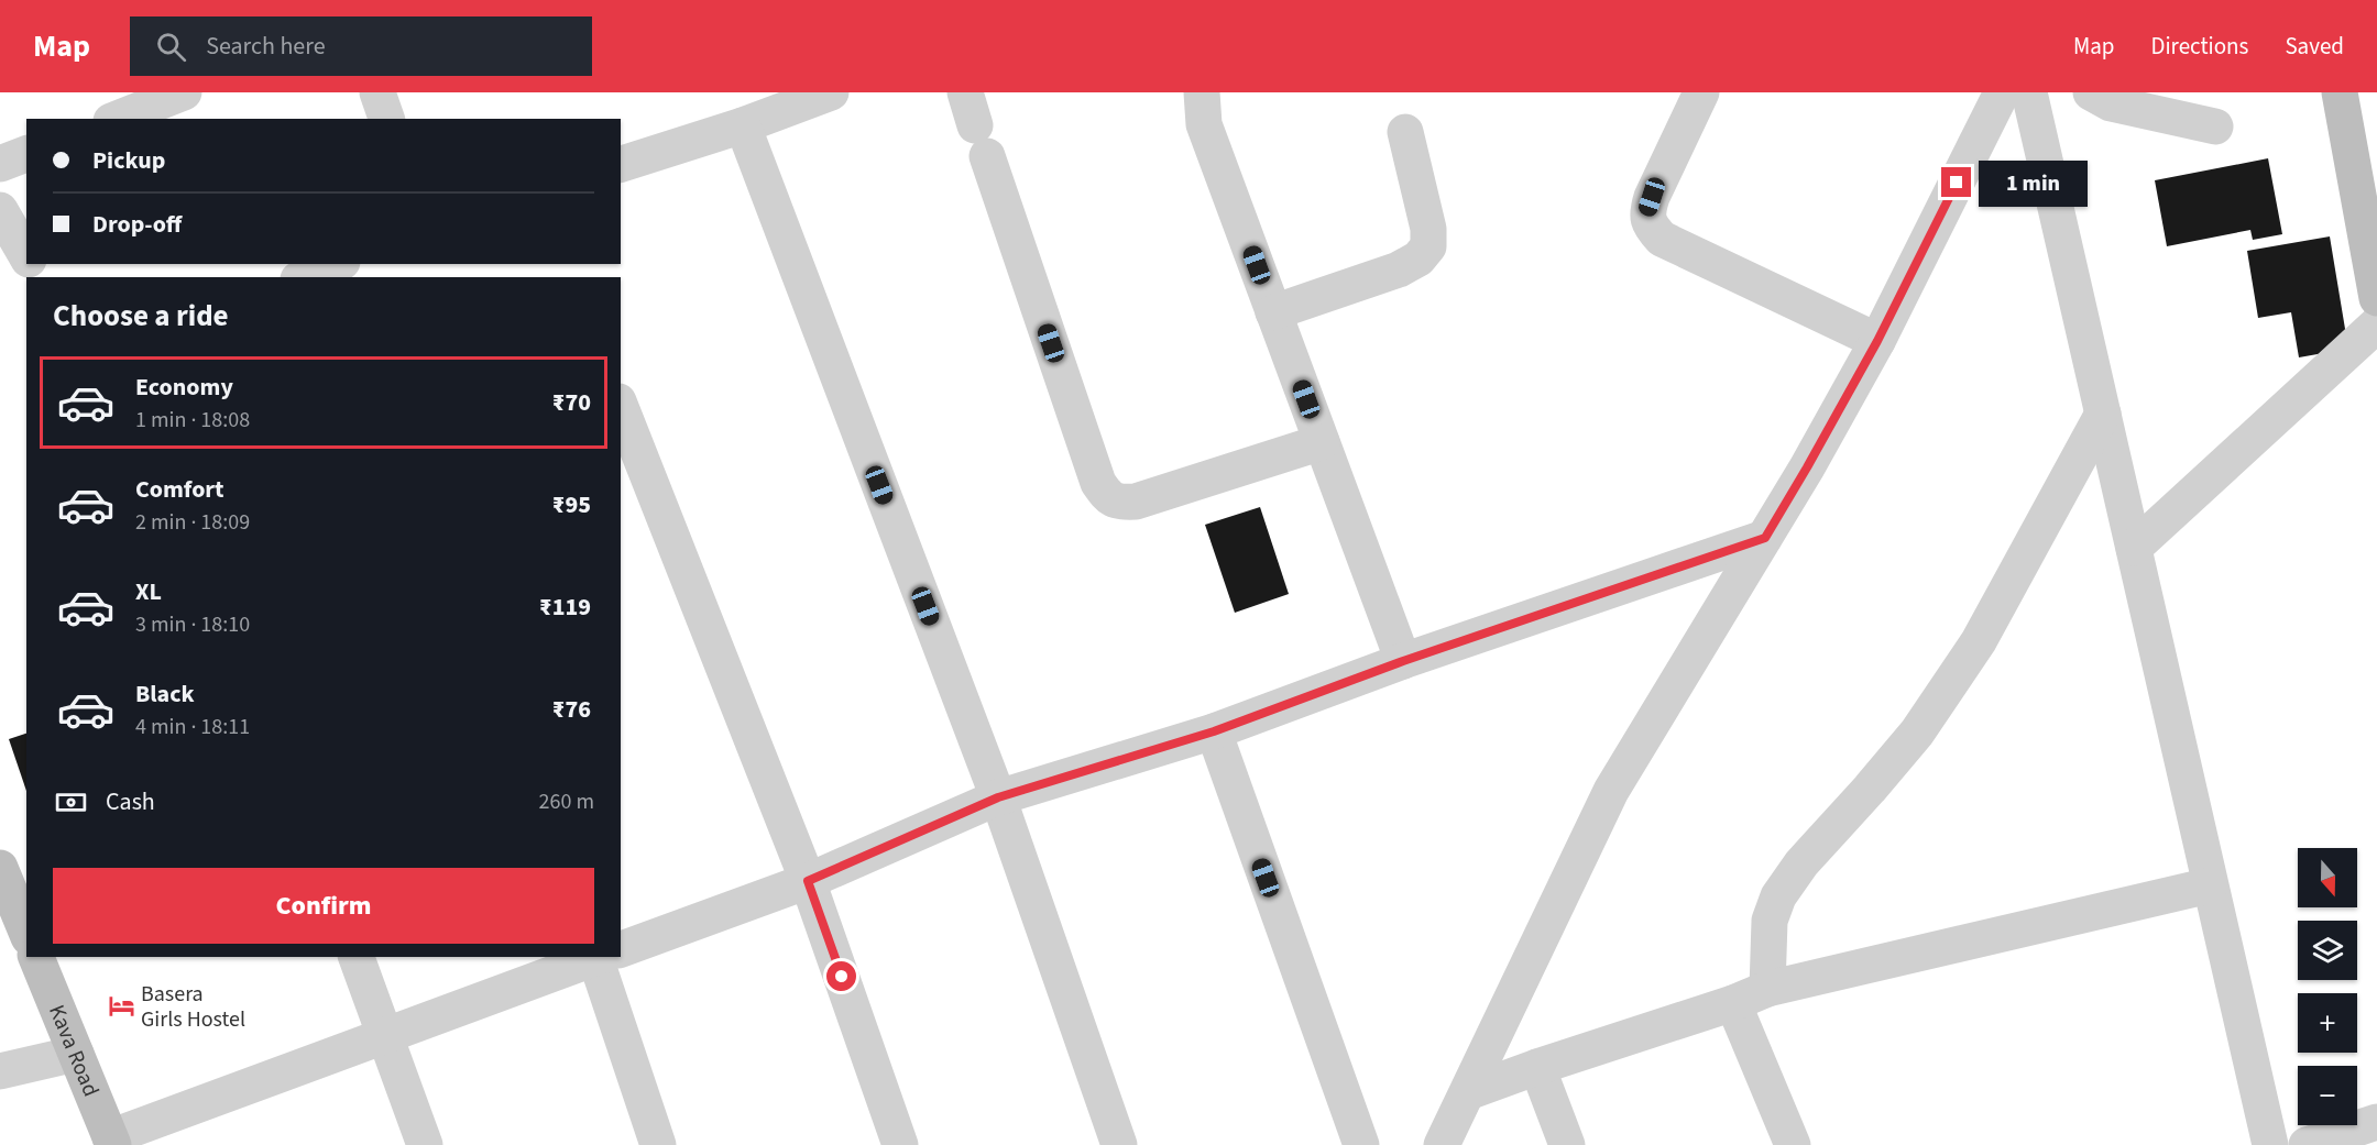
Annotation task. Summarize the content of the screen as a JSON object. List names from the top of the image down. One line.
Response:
{"streets":{"main road":["Kava Road"]},"places":{"hotel":["Basera Girls Hostel"]},"north":"bottom","page":{"header":"Map","search":"Search here","nav":["Map","Directions","Saved"],"banner":["Pickup","Drop-off"],"bubble":"1 min","heading":"Choose a ride","list":[{"name":"Economy","note":"1 min · 18:08","value":"₹70"},{"name":"Comfort","note":"2 min · 18:09","value":"₹95"},{"name":"XL","note":"3 min · 18:10","value":"₹119"},{"name":"Black","note":"4 min · 18:11","value":"₹76"}],"pay":["Cash","260 m"],"map_buttons":["+","−"],"buttons":"Confirm"}}
